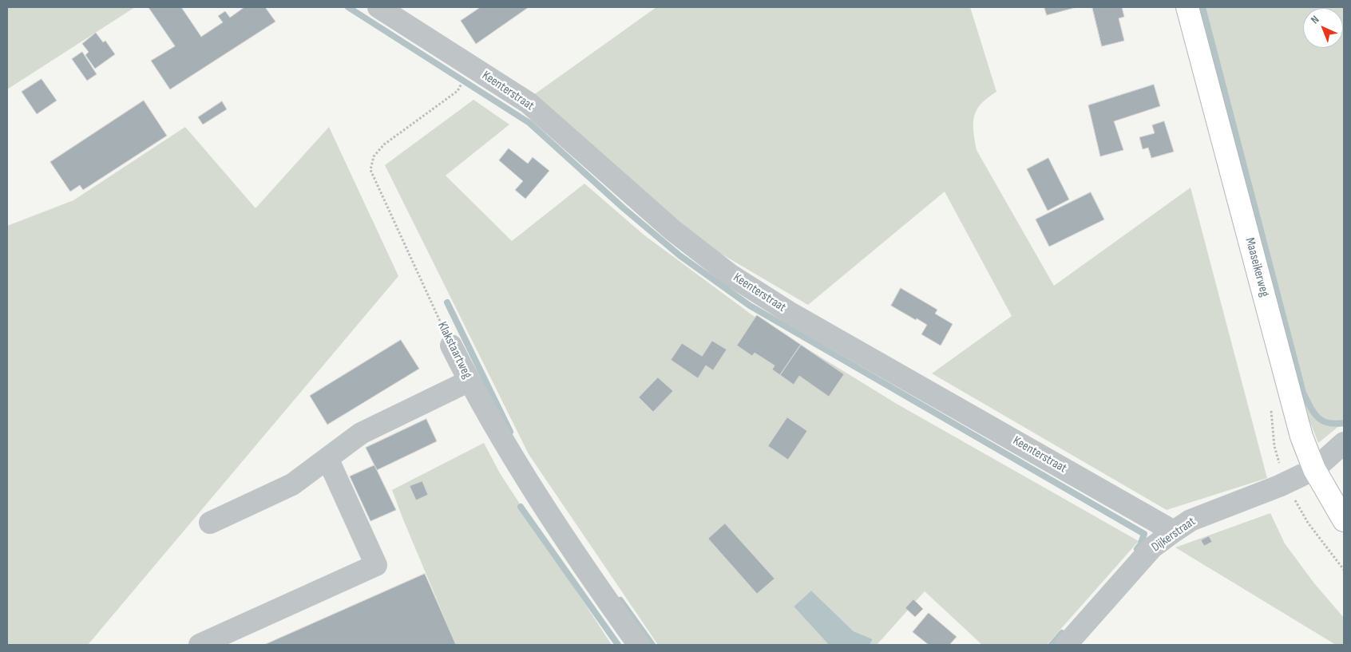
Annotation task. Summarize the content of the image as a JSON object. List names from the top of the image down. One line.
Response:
{"streets":{"main road":["Maaseikerweg"],"street":["Keenterstraat","Klakstaartweg","Dijkerstraat"]},"crossings":[["Keenterstraat","Klakstaartweg"],["Keenterstraat","Dijkerstraat"],["Maaseikerweg","Dijkerstraat"]],"north":"top left"}
